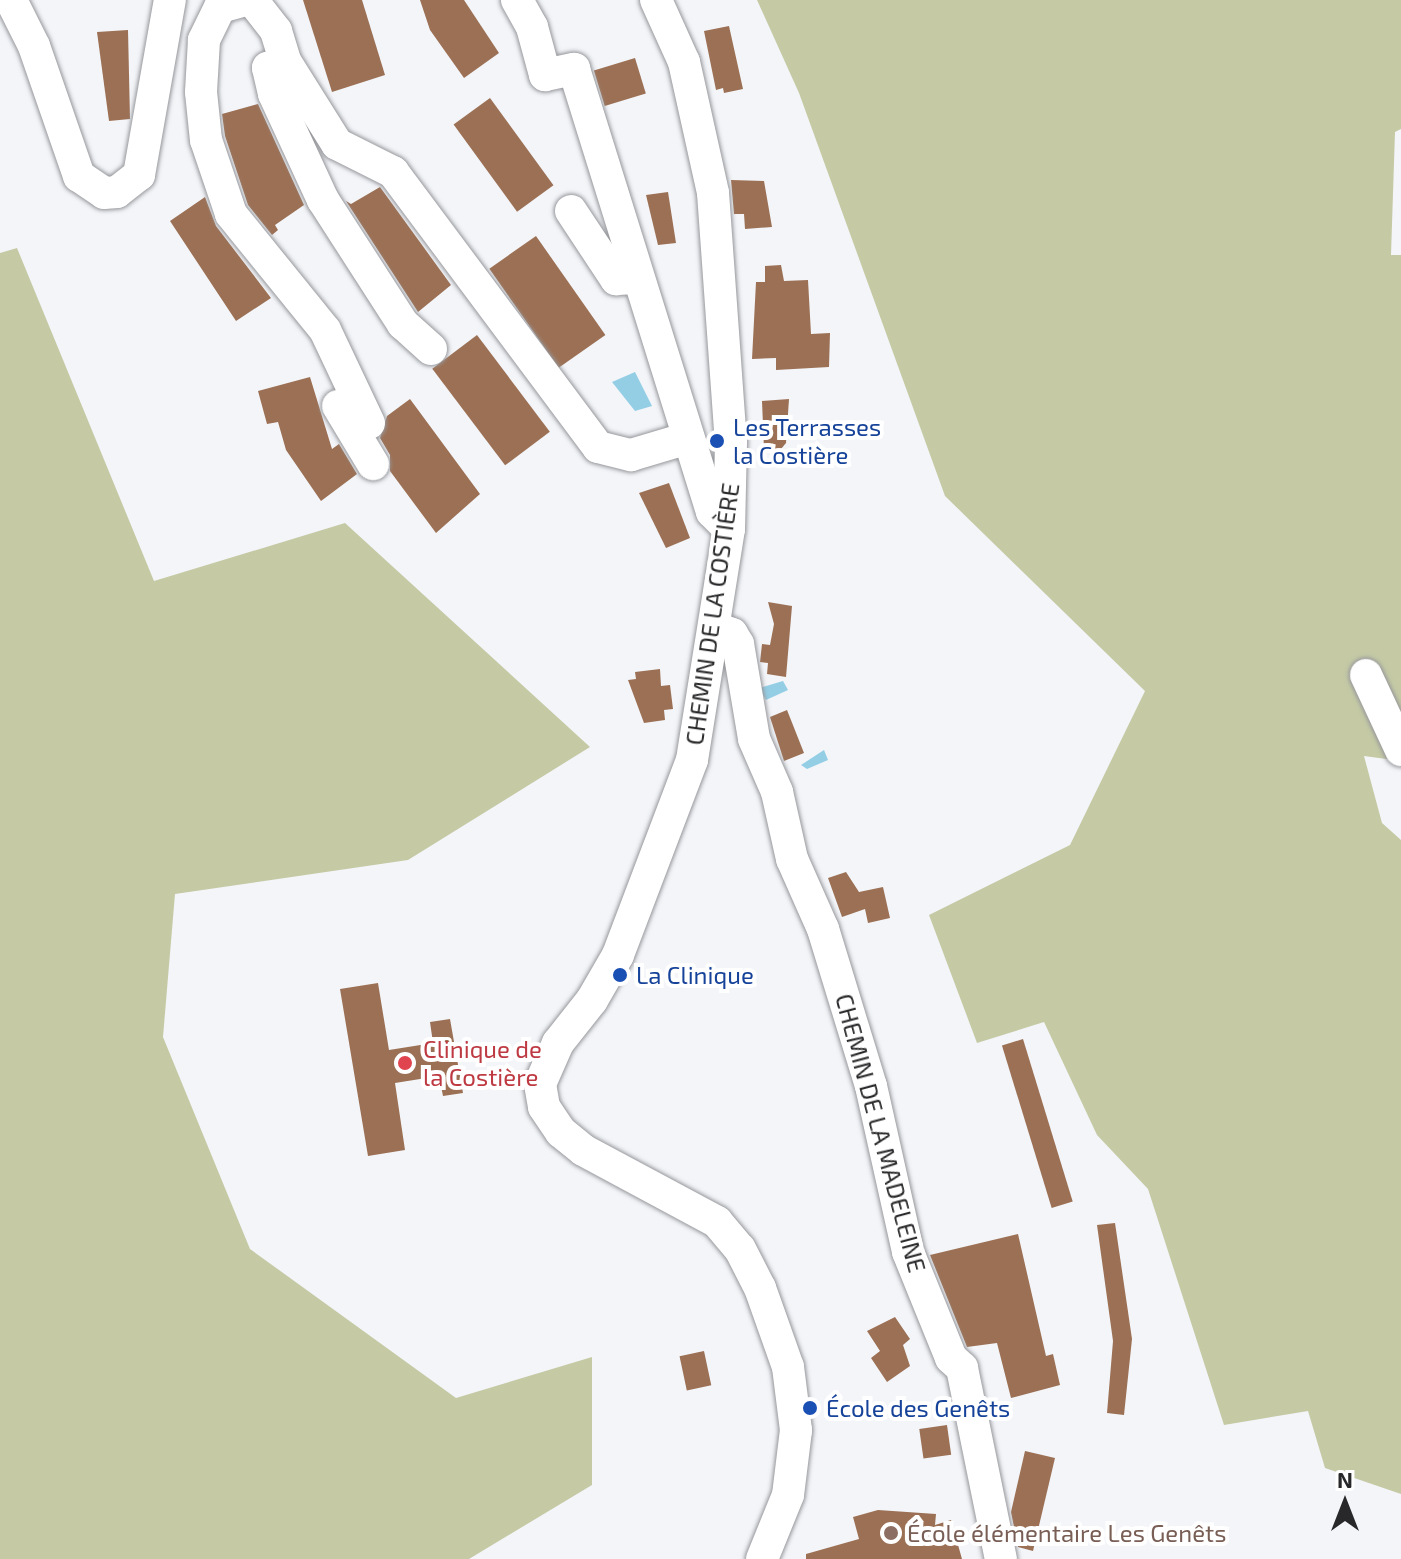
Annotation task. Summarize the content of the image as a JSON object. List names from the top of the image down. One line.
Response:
{"streets":{"street":["CHEMIN DE LA COSTIÈRE","CHEMIN DE LA MADELEINE"]},"crossings":[["CHEMIN DE LA COSTIÈRE","CHEMIN DE LA MADELEINE"]],"places":["Les Terrasses la Costière","La Clinique","Clinique de la Costière","École des Genêts","École élémentaire Les Genêts"],"north":"top"}
